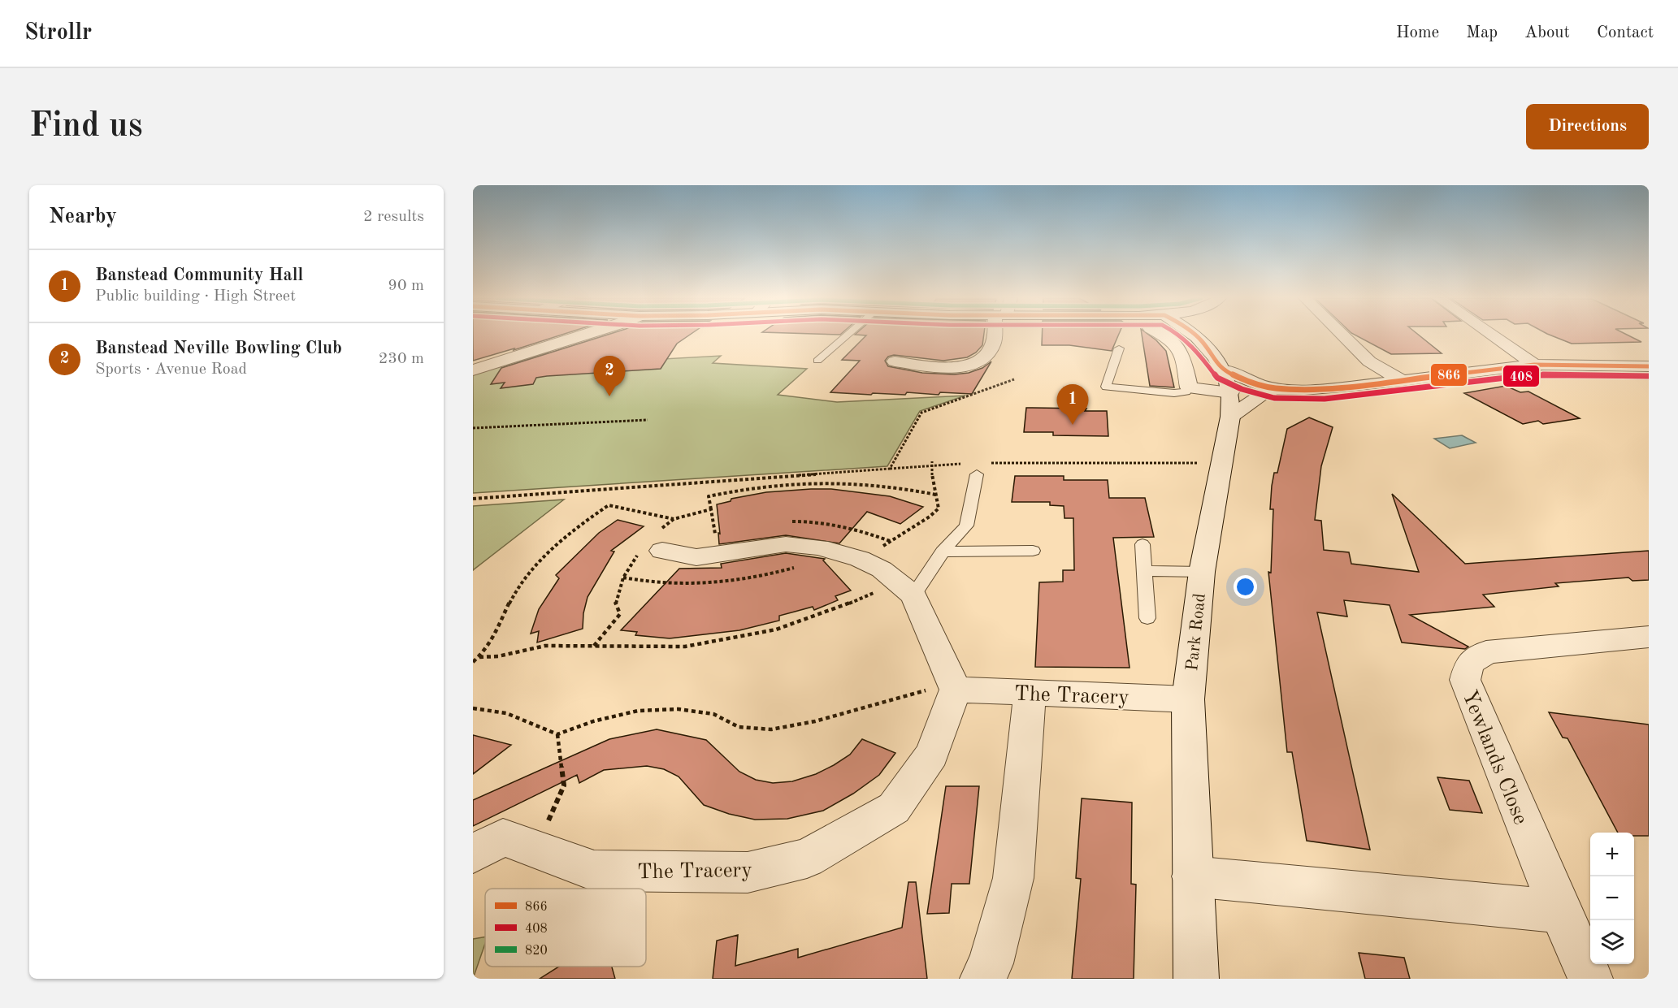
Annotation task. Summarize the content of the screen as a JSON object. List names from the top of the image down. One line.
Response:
{"streets":{"street":["Park Road","The Tracery","Yewlands Close"]},"crossings":[["Park Road","The Tracery"]],"lines":["transit line 866","transit line 408"],"legend":["866","408","820"],"page":{"header":"Strollr","nav":["Home","Map","About","Contact"],"buttons":"Directions","title":"Find us","heading":["Nearby","2 results"],"list":[{"mark":"1","name":"Banstead Community Hall","note":"Public building · High Street","value":"90 m"},{"mark":"2","name":"Banstead Neville Bowling Club","note":"Sports · Avenue Road","value":"230 m"}],"pins":["2","1"],"map_buttons":["+","−"]}}
